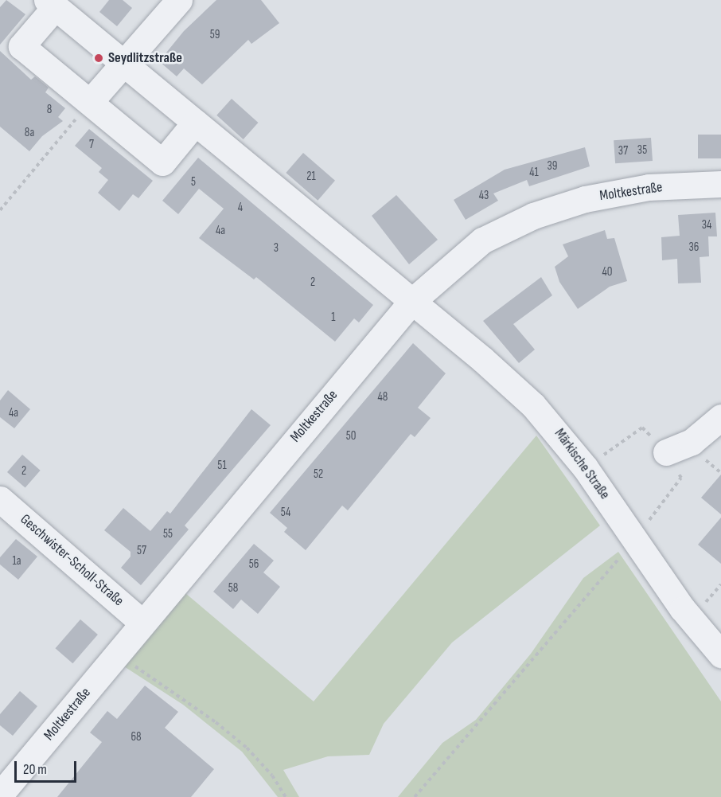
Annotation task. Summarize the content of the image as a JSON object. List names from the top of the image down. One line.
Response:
{"streets":{"street":["Moltkestraße","Märkische Straße","Geschwister-Scholl-Straße"]},"crossings":[["Moltkestraße","Märkische Straße"],["Moltkestraße","Geschwister-Scholl-Straße"]],"places":["Seydlitzstraße"],"house_numbers":["59","8","8a","7","35","37","39","41","21","5","43","4","34","4a","36","3","40","2","1","48","4a","50","51","2","52","54","55","57","1a","56","58","68"],"scale_bar":"20 m"}
